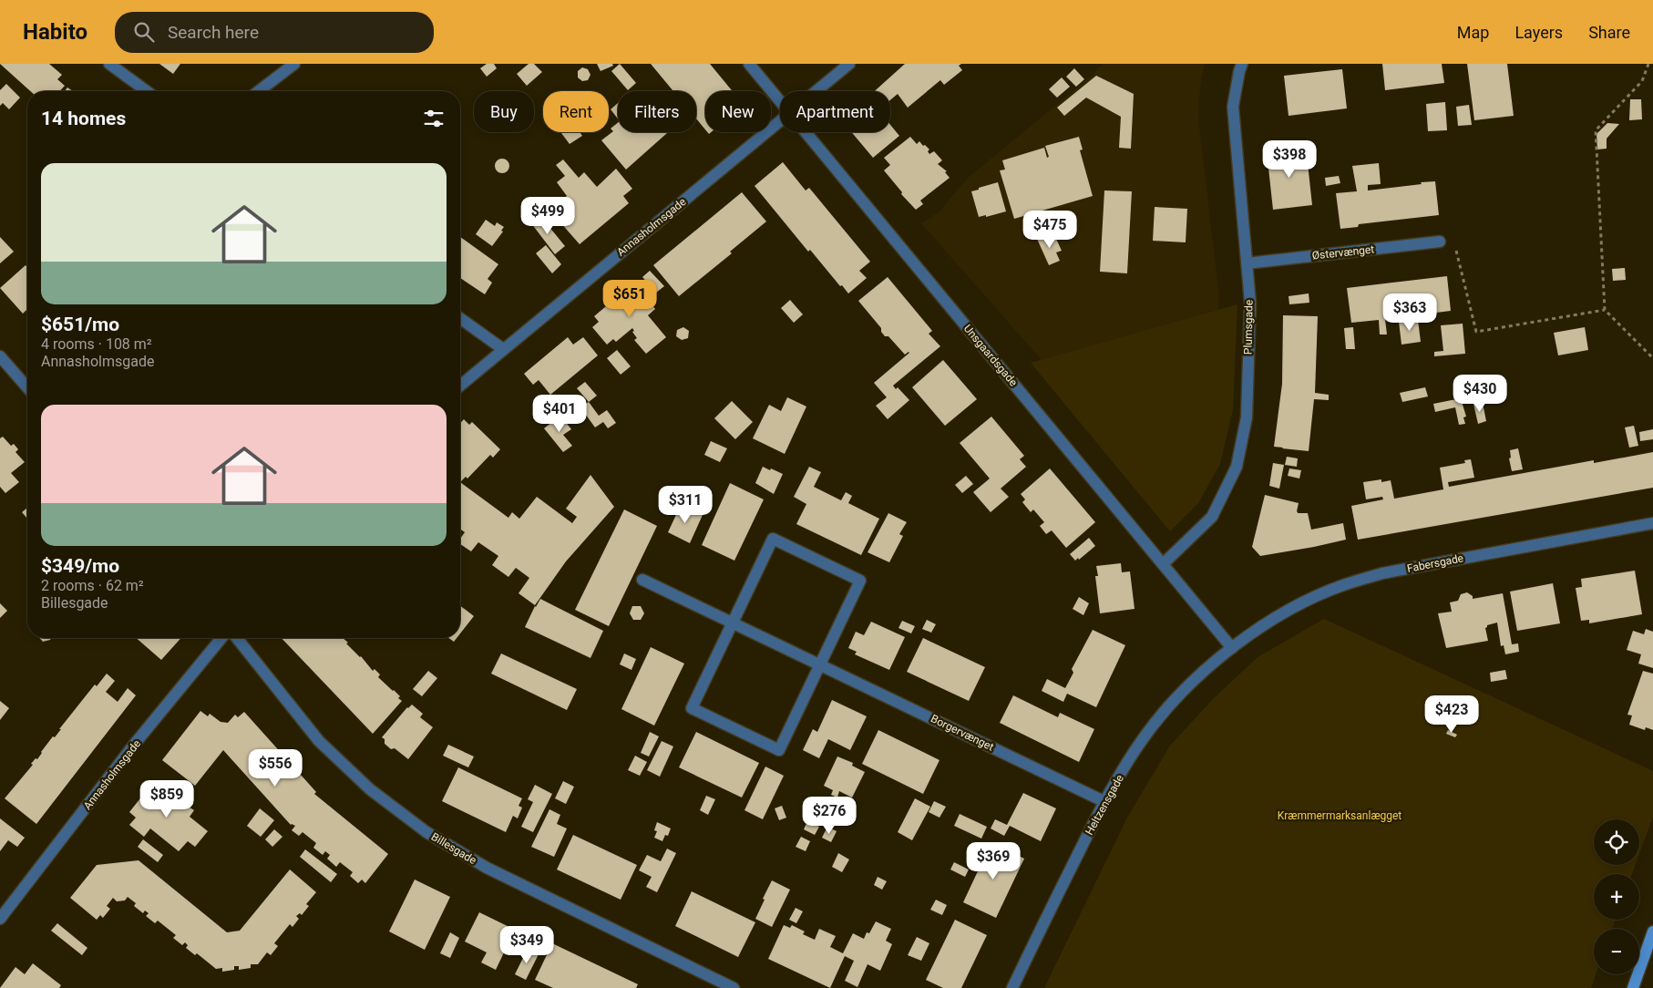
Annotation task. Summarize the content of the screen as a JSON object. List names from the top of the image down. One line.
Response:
{"streets":{"street":["Annasholmsgade","Østervænget","Plumsgade","Unsgaardsgade","Fabersgade","Borgervænget","Heltzensgade","Billesgade"]},"crossings":[["Østervænget","Plumsgade"],["Plumsgade","Unsgaardsgade"],["Unsgaardsgade","Fabersgade"],["Unsgaardsgade","Heltzensgade"],["Fabersgade","Heltzensgade"],["Borgervænget","Heltzensgade"]],"parks":["Kræmmermarksanlægget"],"page":{"header":"Habito","search":"Search here","nav":["Map","Layers","Share"],"chip":["Buy","Rent","Filters","New","Apartment"],"heading":"14 homes","price":["$398","$499","$475","$651","$363","$430","$401","$311","$423","$556","$859","$276","$369","$349"],"list":[{"name":"$651/mo","note":"4 rooms · 108 m² · Annasholmsgade"},{"name":"$349/mo","note":"2 rooms · 62 m² · Billesgade"}],"map_buttons":["+","−"]}}
